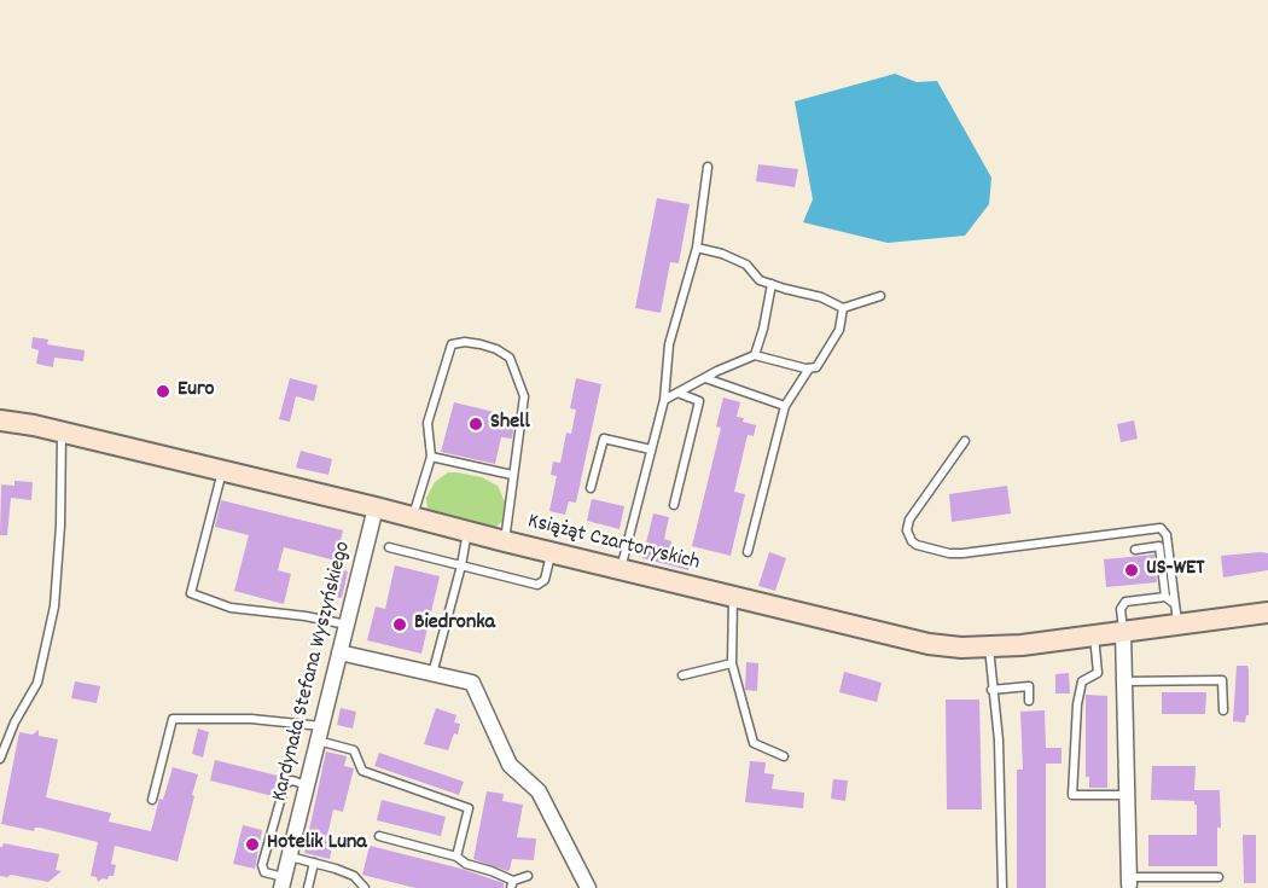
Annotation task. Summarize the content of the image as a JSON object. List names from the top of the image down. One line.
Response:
{"streets":{"main road":["Książąt Czartoryskich"],"street":["Kardynała Stefana Wyszyńskiego"]},"crossings":[["Książąt Czartoryskich","Kardynała Stefana Wyszyńskiego"]],"places":["Euro","Shell","US-WET","Biedronka","Hotelik Luna"]}
